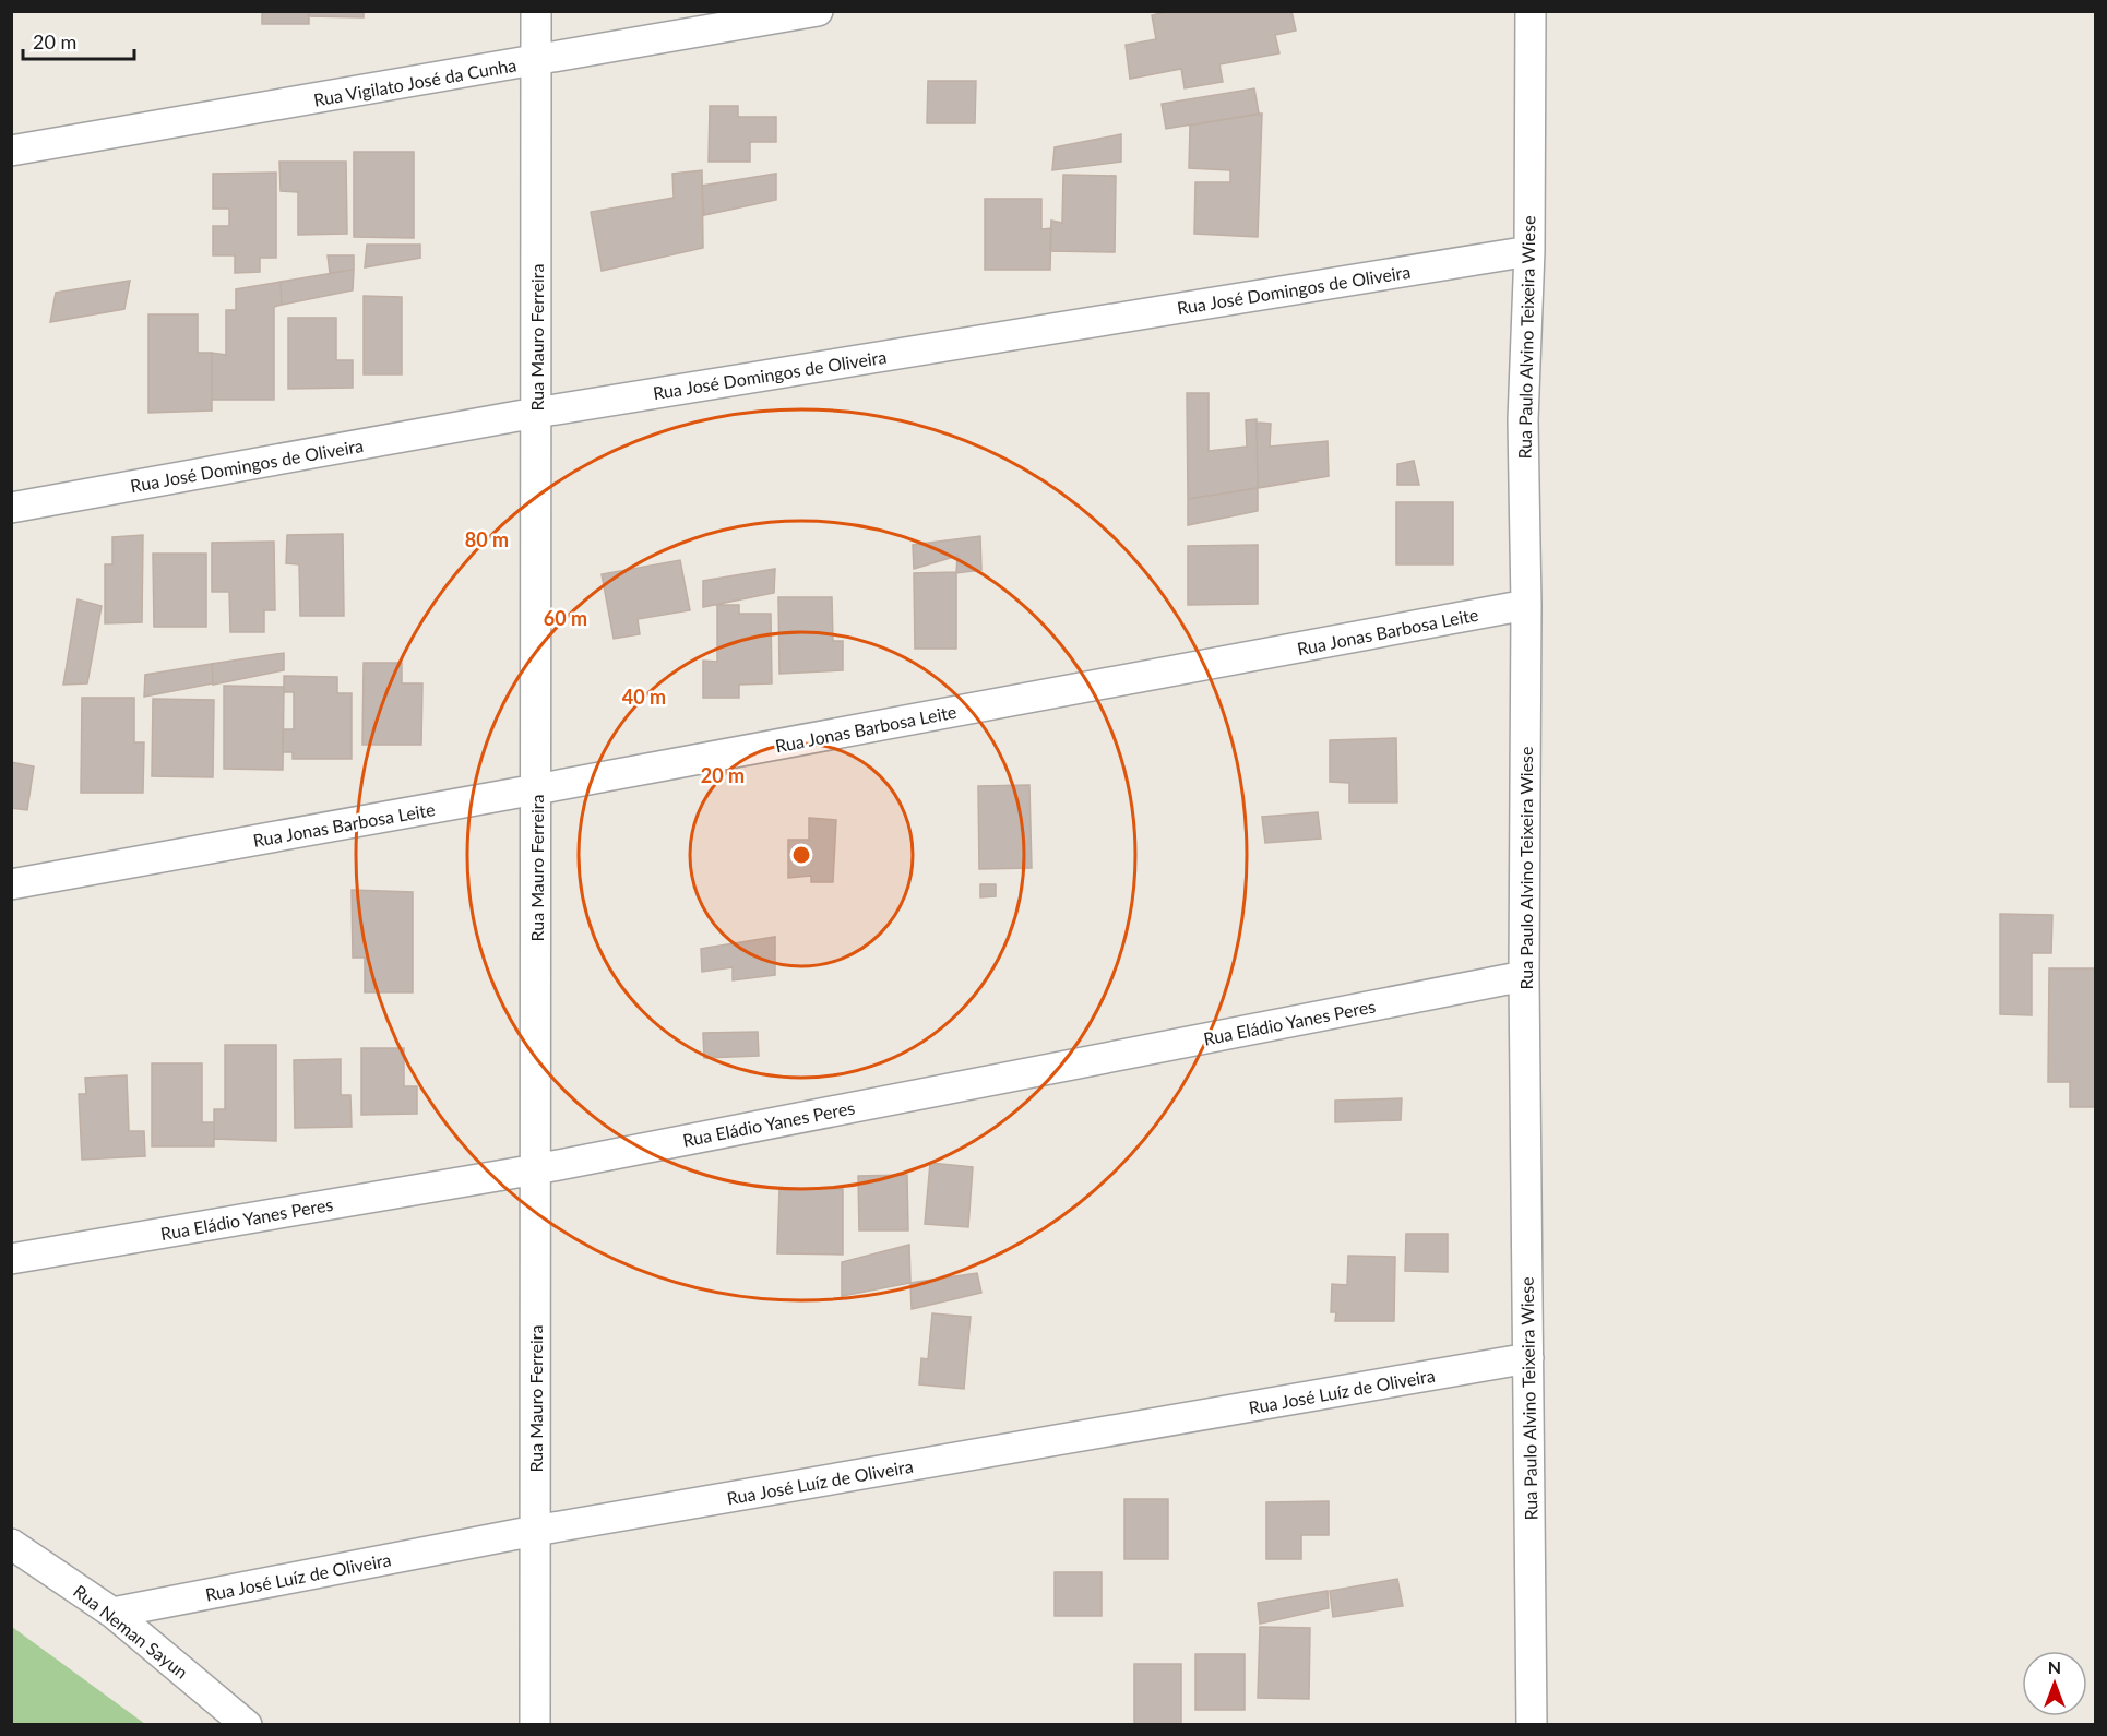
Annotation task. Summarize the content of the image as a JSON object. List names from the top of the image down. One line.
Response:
{"streets":{"street":["Rua Vigilato José da Cunha","Rua José Domingos de Oliveira","Rua Mauro Ferreira","Rua Paulo Alvino Teixeira Wiese","Rua Jonas Barbosa Leite","Rua Eládio Yanes Peres","Rua José Luíz de Oliveira","Rua Neman Sayun"]},"crossings":[["Rua Vigilato José da Cunha","Rua Mauro Ferreira"],["Rua José Domingos de Oliveira","Rua Mauro Ferreira"],["Rua José Domingos de Oliveira","Rua Paulo Alvino Teixeira Wiese"],["Rua Mauro Ferreira","Rua Jonas Barbosa Leite"],["Rua Mauro Ferreira","Rua Eládio Yanes Peres"],["Rua Mauro Ferreira","Rua José Luíz de Oliveira"],["Rua Paulo Alvino Teixeira Wiese","Rua Jonas Barbosa Leite"],["Rua Paulo Alvino Teixeira Wiese","Rua Eládio Yanes Peres"],["Rua Paulo Alvino Teixeira Wiese","Rua José Luíz de Oliveira"],["Rua José Luíz de Oliveira","Rua Neman Sayun"]],"scale_bar":"20 m","north":"top","rings":["80 m","60 m","40 m","20 m"]}
